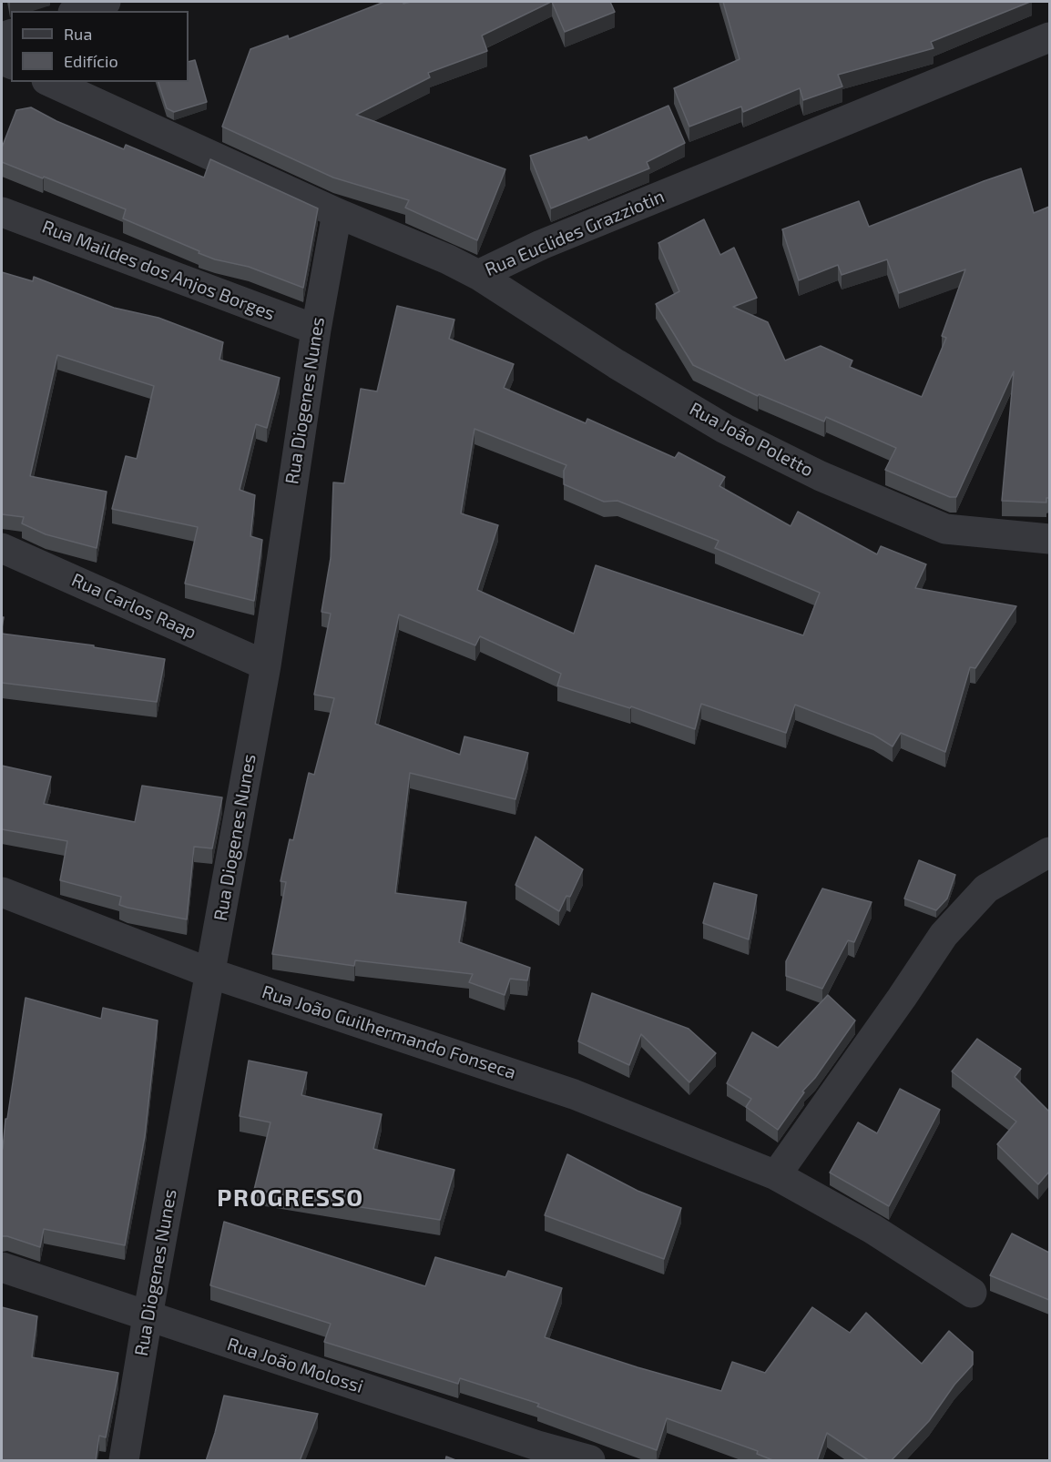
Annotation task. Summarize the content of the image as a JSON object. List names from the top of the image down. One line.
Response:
{"streets":{"street":["Rua Euclides Grazziotin","Rua Maildes dos Anjos Borges","Rua Diogenes Nunes","Rua João Poletto","Rua Carlos Raap","Rua João Guilhermando Fonseca","Rua João Molossi"]},"crossings":[["Rua Euclides Grazziotin","Rua Diogenes Nunes"],["Rua Euclides Grazziotin","Rua João Poletto"],["Rua Maildes dos Anjos Borges","Rua Diogenes Nunes"],["Rua Diogenes Nunes","Rua Carlos Raap"],["Rua Diogenes Nunes","Rua João Guilhermando Fonseca"],["Rua Diogenes Nunes","Rua João Molossi"]],"districts":["PROGRESSO"],"legend":["Rua","Edifício"]}
